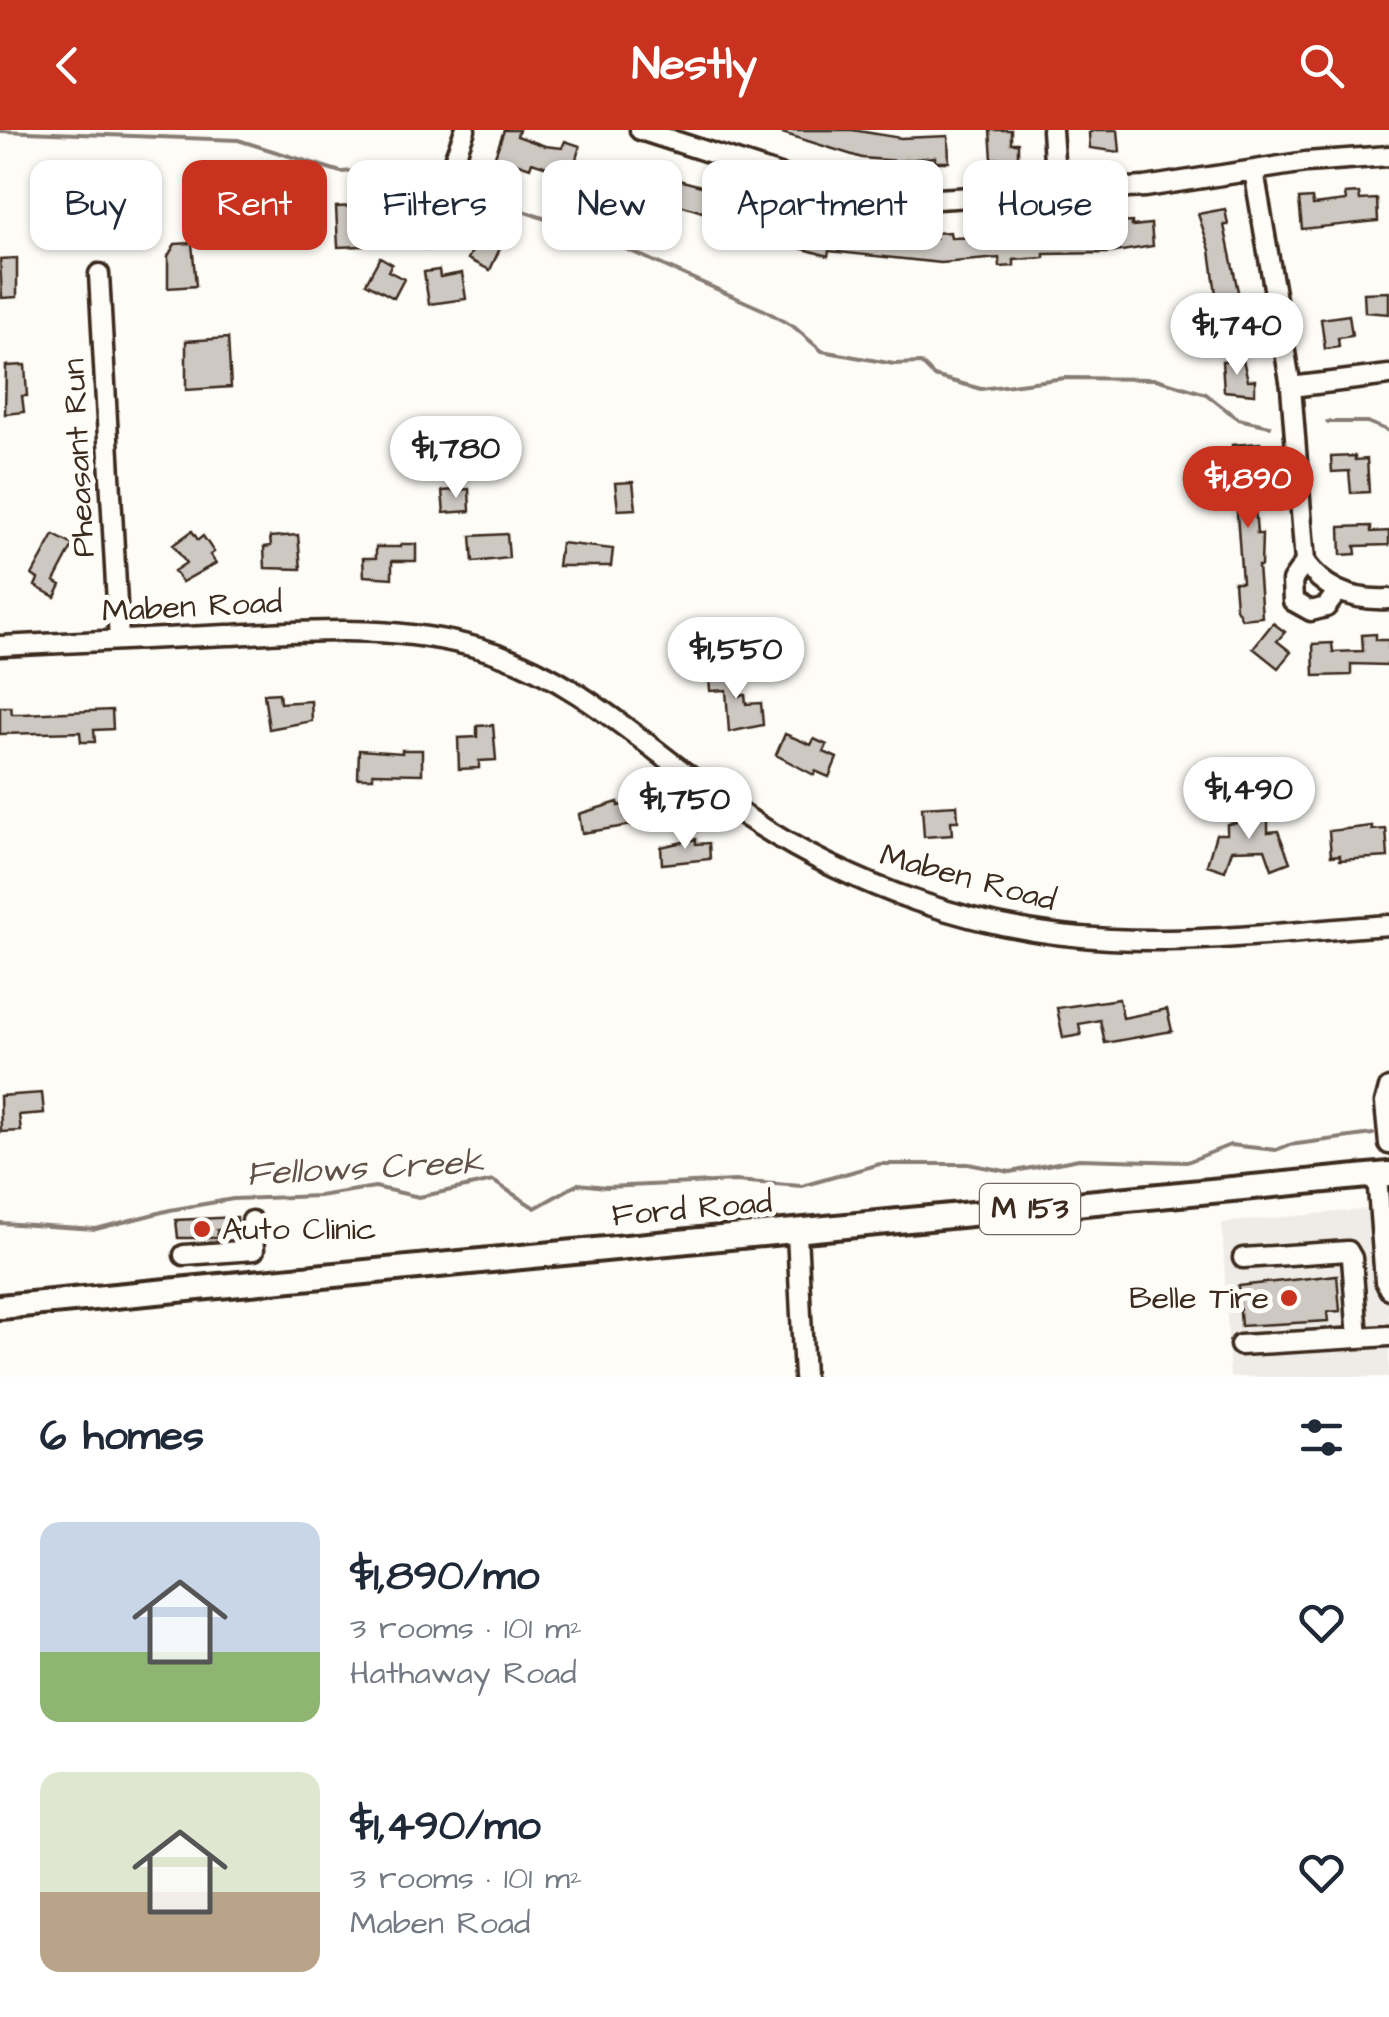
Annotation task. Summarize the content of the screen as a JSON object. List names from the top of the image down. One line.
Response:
{"streets":{"main road":["Ford Road","M 153"],"street":["Pheasant Run","Maben Road"]},"crossings":[["Pheasant Run","Maben Road"]],"water":["Fellows Creek"],"places":["Auto Clinic","Belle Tire"],"page":{"header":"Nestly","chip":["Buy","Rent","Filters","New","Apartment","House"],"price":["$1,740","$1,780","$1,890","$1,550","$1,490","$1,750"],"heading":"6 homes","list":[{"name":"$1,890/mo","note":"3 rooms · 101 m² · Hathaway Road"},{"name":"$1,490/mo","note":"3 rooms · 101 m² · Maben Road"}]}}
